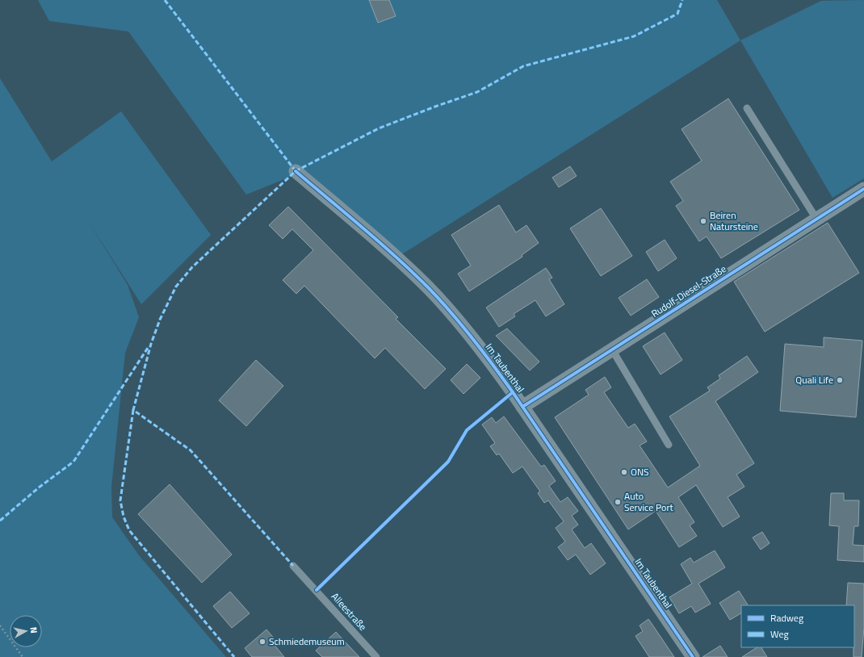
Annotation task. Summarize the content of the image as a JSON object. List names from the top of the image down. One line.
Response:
{"streets":{"street":["Rudolf-Diesel-Straße","Im Taubenthal"],"lane":["Alleestraße"]},"crossings":[["Rudolf-Diesel-Straße","Im Taubenthal"]],"places":["Beiren Natursteine","Quali Life","ONS","Auto Service Port","Schmiedemuseum"],"legend":["Radweg","Weg"],"north":"right"}
